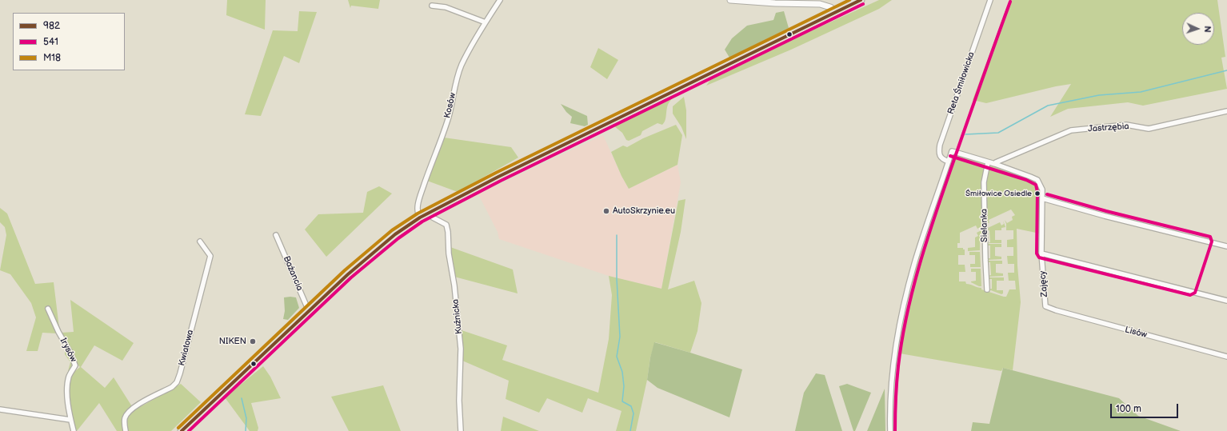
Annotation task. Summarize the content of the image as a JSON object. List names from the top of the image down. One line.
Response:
{"streets":{"street":["Reta Śmiłowicka","Kosów","Jastrzębia","Sielanka","Bażancia","Zajęcy","Kuźnicka","Lisów","Kwiatowa","Irysów"]},"crossings":[["Reta Śmiłowicka","Zajęcy"],["Jastrzębia","Zajęcy"],["Sielanka","Zajęcy"],["Zajęcy","Lisów"]],"places":["Śmiłowice Osiedle","AutoSkrzynie.eu","NIKEN"],"lines":["transit line 982","transit line M18","transit line 541"],"legend":["982","541","M18"],"scale_bar":"100 m","north":"right"}
